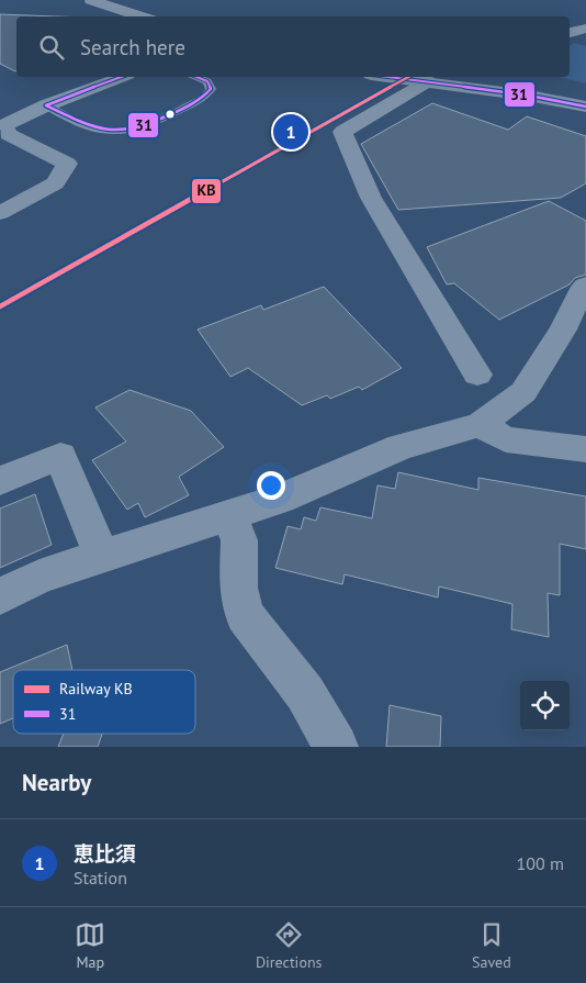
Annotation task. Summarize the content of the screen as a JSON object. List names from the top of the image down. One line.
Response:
{"lines":["rail line KB","transit line 31"],"legend":["Railway KB","31"],"page":{"search":"Search here","pins":"1","heading":"Nearby","list":[{"mark":"1","name":"恵比須","note":"Station","value":"100 m"}],"nav":["Map","Directions","Saved"]}}
